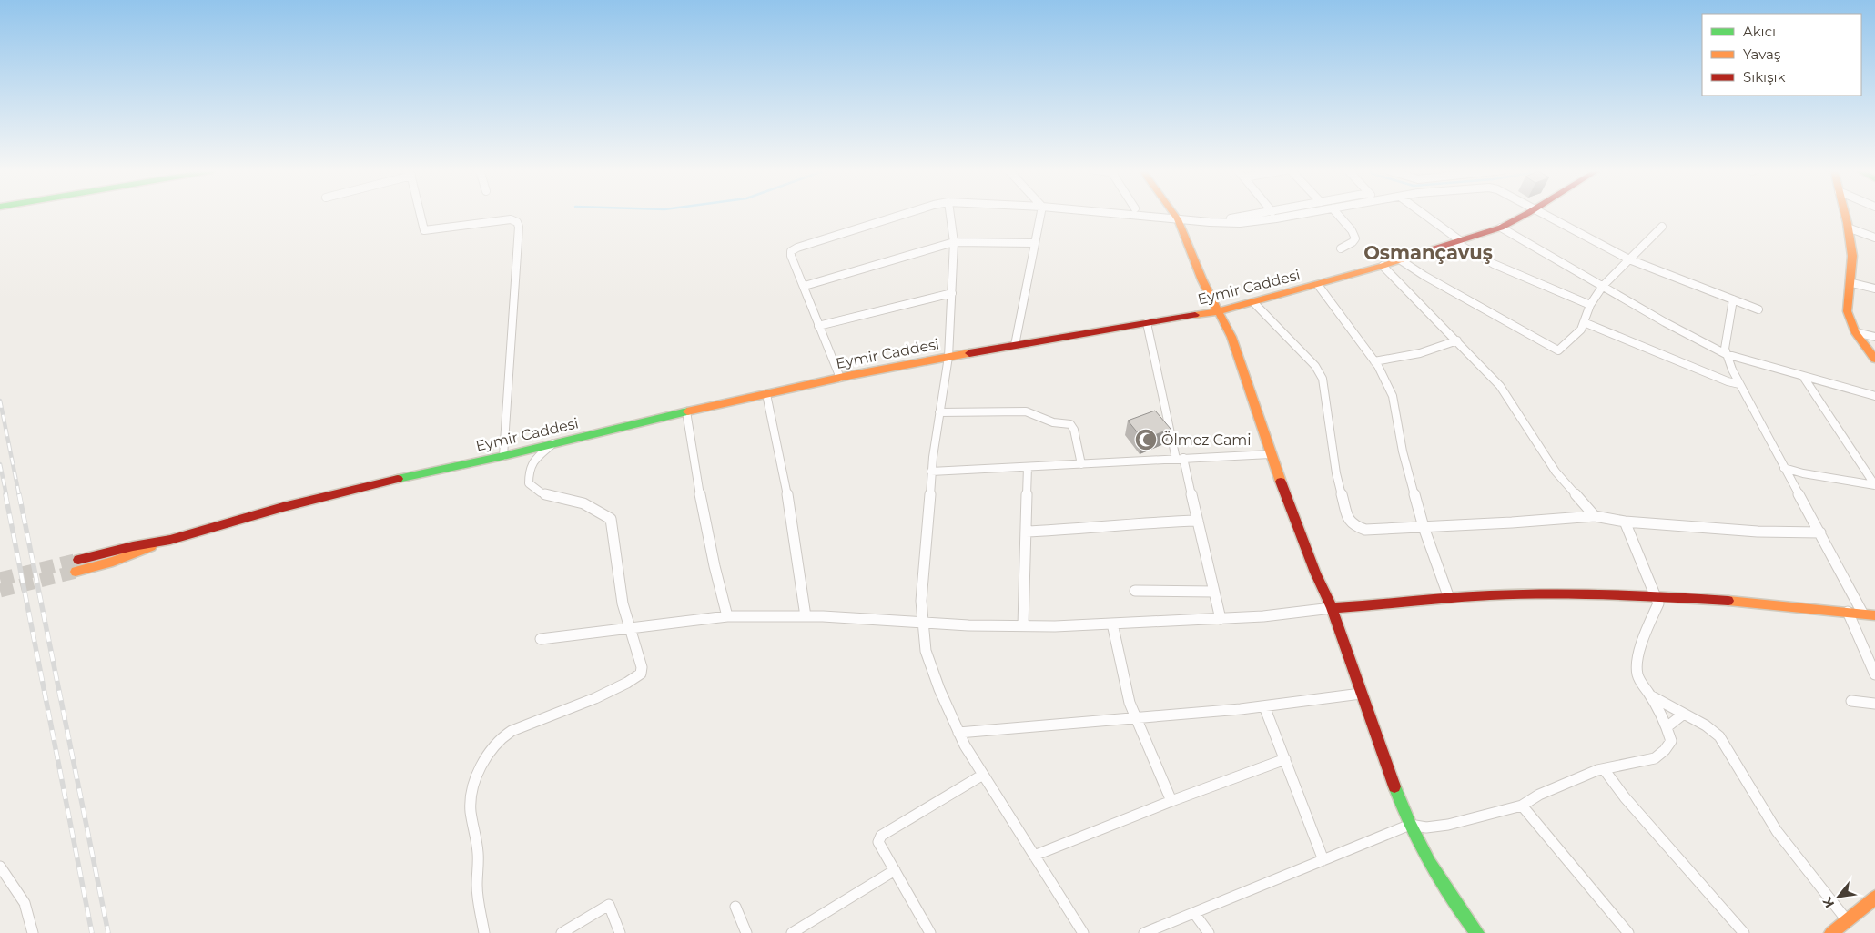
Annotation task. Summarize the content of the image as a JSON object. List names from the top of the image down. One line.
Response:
{"streets":{"street":["Eymir Caddesi"]},"districts":["Osmançavuş"],"places":{"mosque":["Ölmez Cami"]},"legend":["Akıcı","Yavaş","Sıkışık"],"north":"bottom left"}
